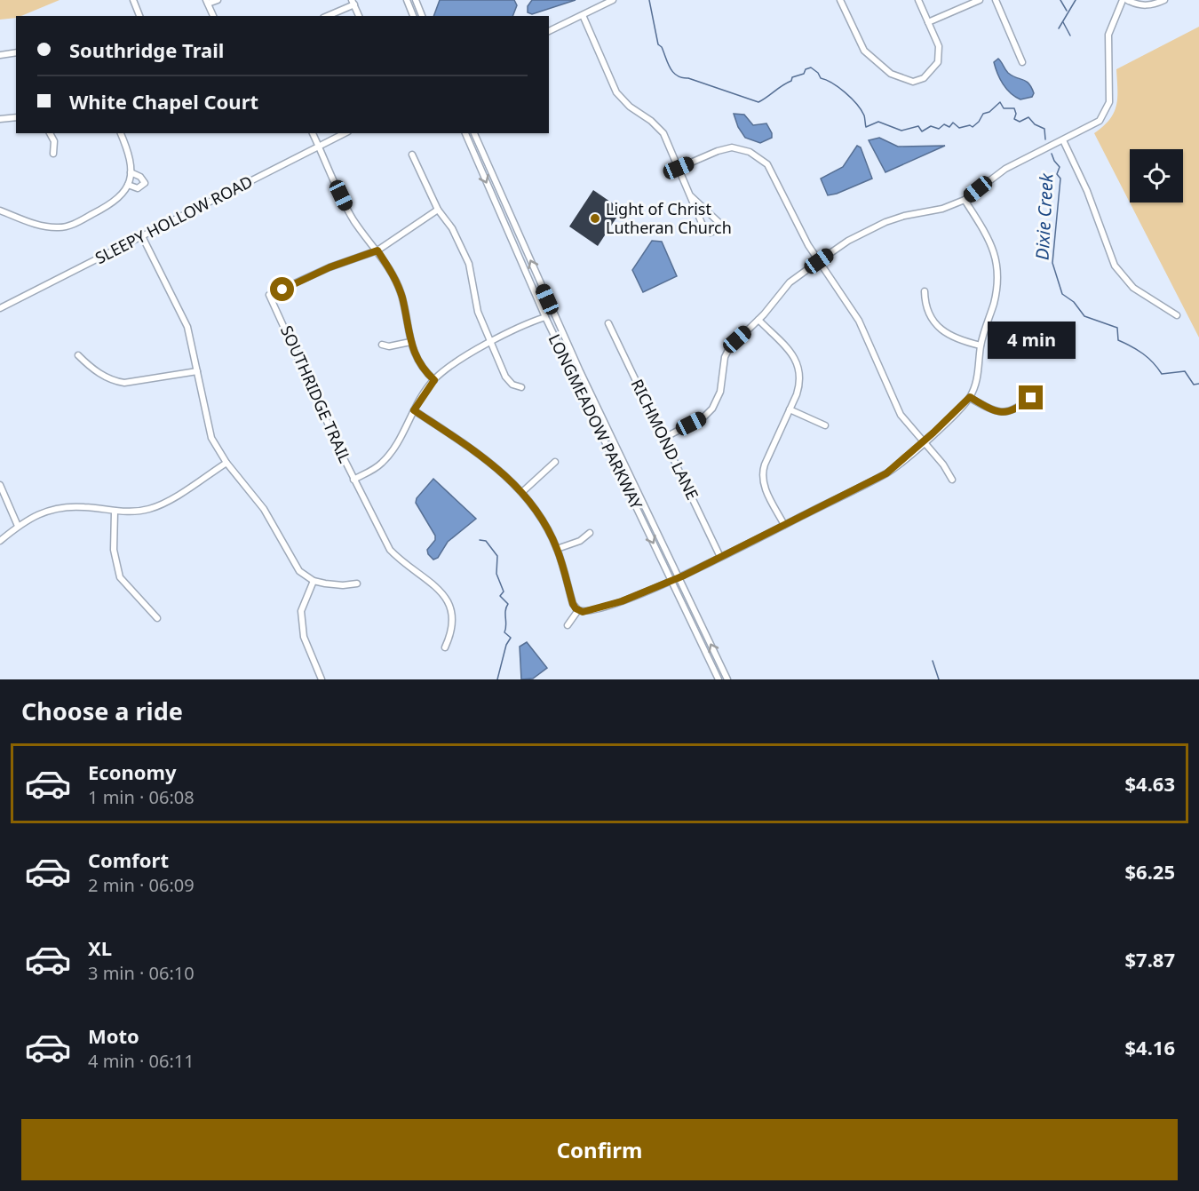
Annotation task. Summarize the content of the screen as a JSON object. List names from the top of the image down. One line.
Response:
{"streets":{"street":["SLEEPY HOLLOW ROAD","SOUTHRIDGE TRAIL","LONGMEADOW PARKWAY","RICHMOND LANE"]},"water":["Dixie Creek"],"places":["Light of Christ Lutheran Church"],"page":{"banner":["Southridge Trail","White Chapel Court"],"bubble":"4 min","heading":"Choose a ride","list":[{"name":"Economy","note":"1 min · 06:08","value":"$4.63"},{"name":"Comfort","note":"2 min · 06:09","value":"$6.25"},{"name":"XL","note":"3 min · 06:10","value":"$7.87"},{"name":"Moto","note":"4 min · 06:11","value":"$4.16"}],"buttons":"Confirm"}}
